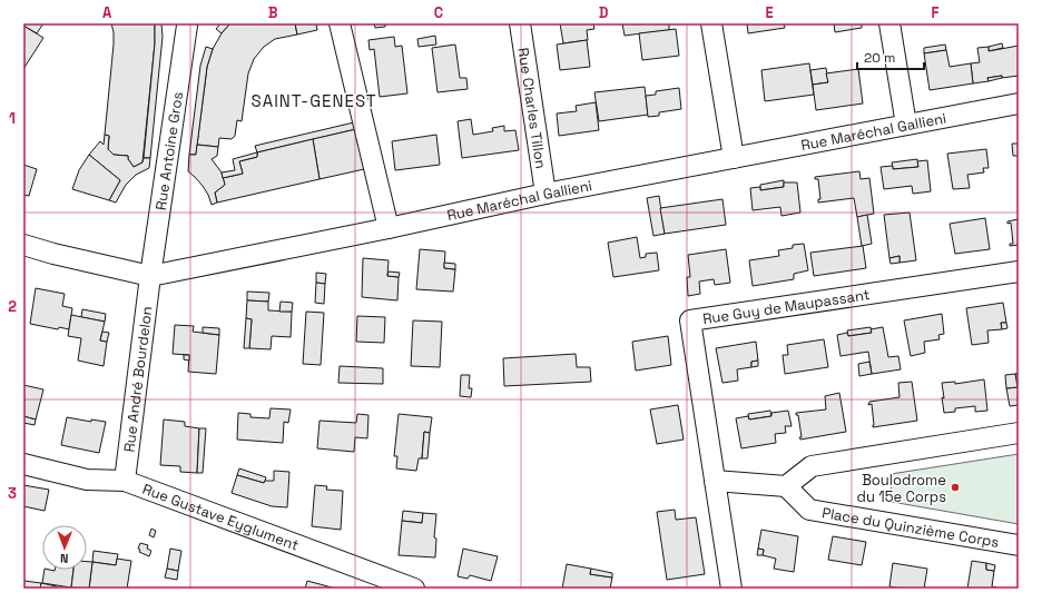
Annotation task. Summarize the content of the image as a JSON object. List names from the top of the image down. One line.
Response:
{"streets":{"street":["Rue Charles Tillon","Rue Maréchal Gallieni","Rue Antoine Gros","Rue Guy de Maupassant","Rue André Bourdelon","Rue Gustave Eyglument","Place du Quinzième Corps"]},"crossings":[["Rue Charles Tillon","Rue Maréchal Gallieni"],["Rue Maréchal Gallieni","Rue Antoine Gros"],["Rue Maréchal Gallieni","Rue André Bourdelon"],["Rue Antoine Gros","Rue André Bourdelon"],["Rue André Bourdelon","Rue Gustave Eyglument"]],"districts":["SAINT-GENEST"],"places":["Boulodrome du 15e Corps"],"scale_bar":"20 m","north":"bottom","grid":{"columns":["A","B","C","D","E","F"],"rows":["1","2","3"]}}
